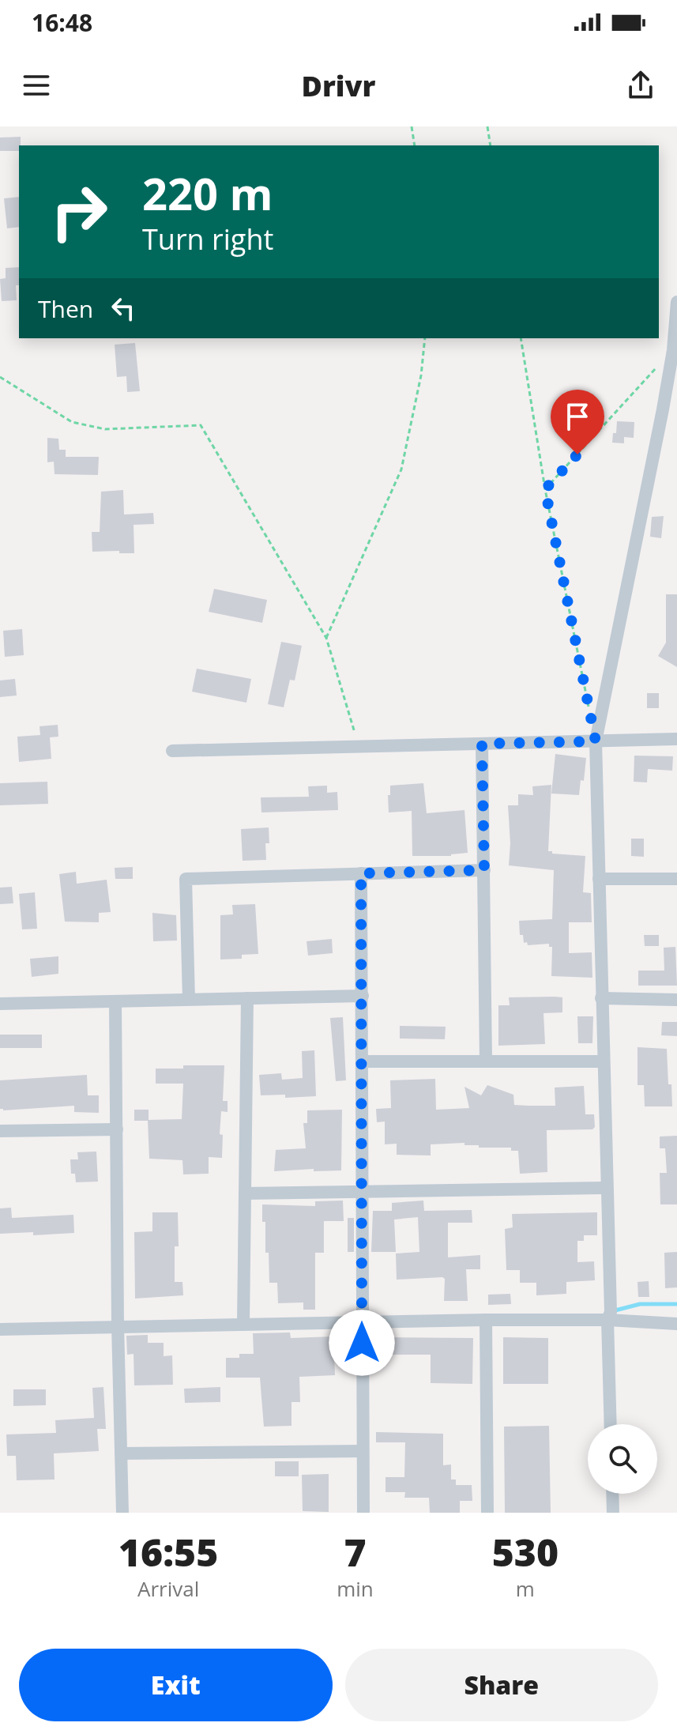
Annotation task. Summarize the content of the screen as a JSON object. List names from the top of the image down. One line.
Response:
{"page":{"status":"16:48","header":"Drivr","turn":["220 m","Turn right"],"then":"Then","eta":["16:55","Arrival","7","min","530","m"],"buttons":["Exit","Share"]}}
